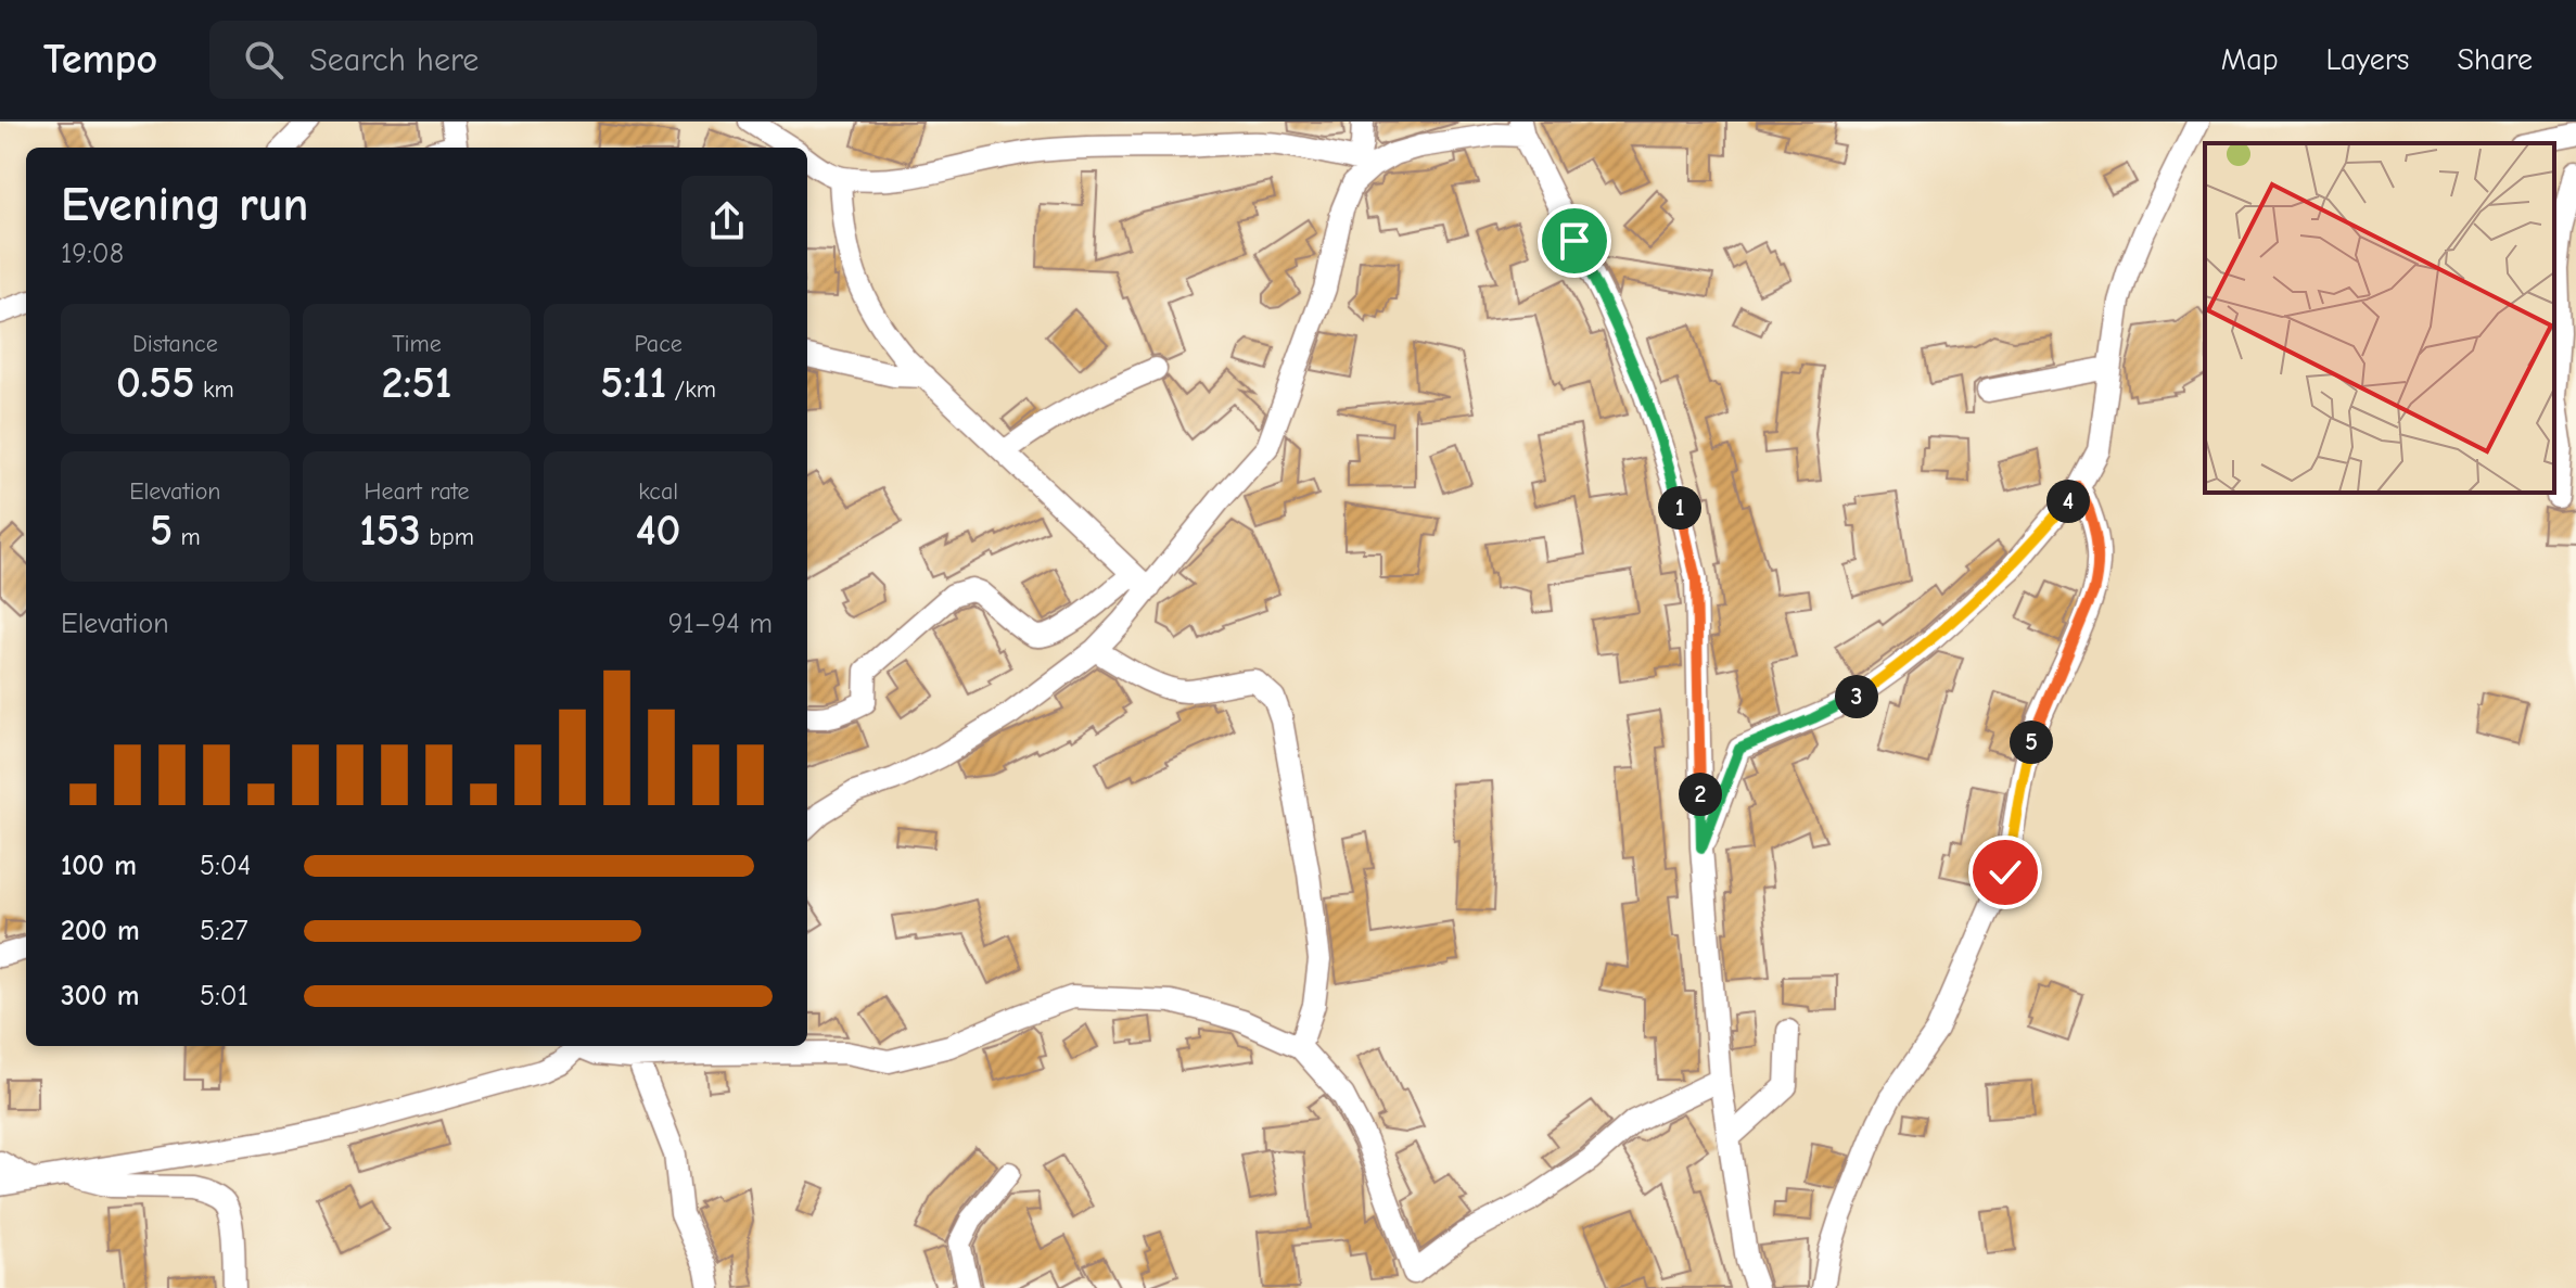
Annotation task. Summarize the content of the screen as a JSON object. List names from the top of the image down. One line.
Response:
{"page":{"header":"Tempo","search":"Search here","nav":["Map","Layers","Share"],"heading":["Evening run","19:08"],"stats":[["Distance","0.55 km"],["Time","2:51"],["Pace","5:11 /km"],["Elevation","5 m"],["Heart rate","153 bpm"],["kcal","40"]],"pins":["4","1","3","5","2"],"chart":["Elevation","91–94 m"],"list":[{"name":"100 m","note":"5:04"},{"name":"200 m","note":"5:27"},{"name":"300 m","note":"5:01"}]}}
